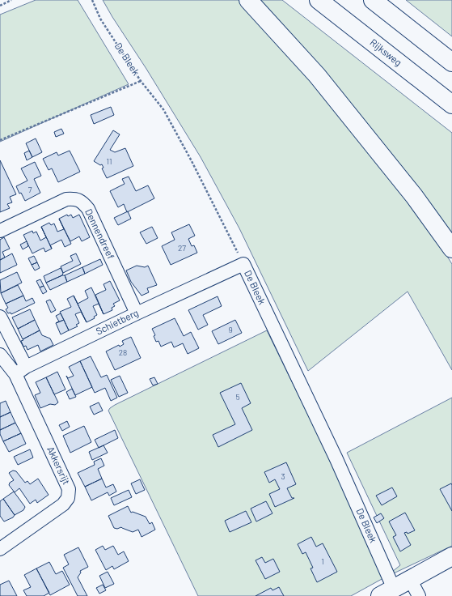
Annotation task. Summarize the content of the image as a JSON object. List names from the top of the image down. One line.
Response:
{"streets":{"main road":["Rijksweg"],"street":["De Bleek","Dennendreef","Schietberg","Akkersrijt"]},"crossings":[["De Bleek","Schietberg"],["Dennendreef","Schietberg"],["Schietberg","Akkersrijt"]],"house_numbers":["11","7","27","9","28","5","3","1"]}
